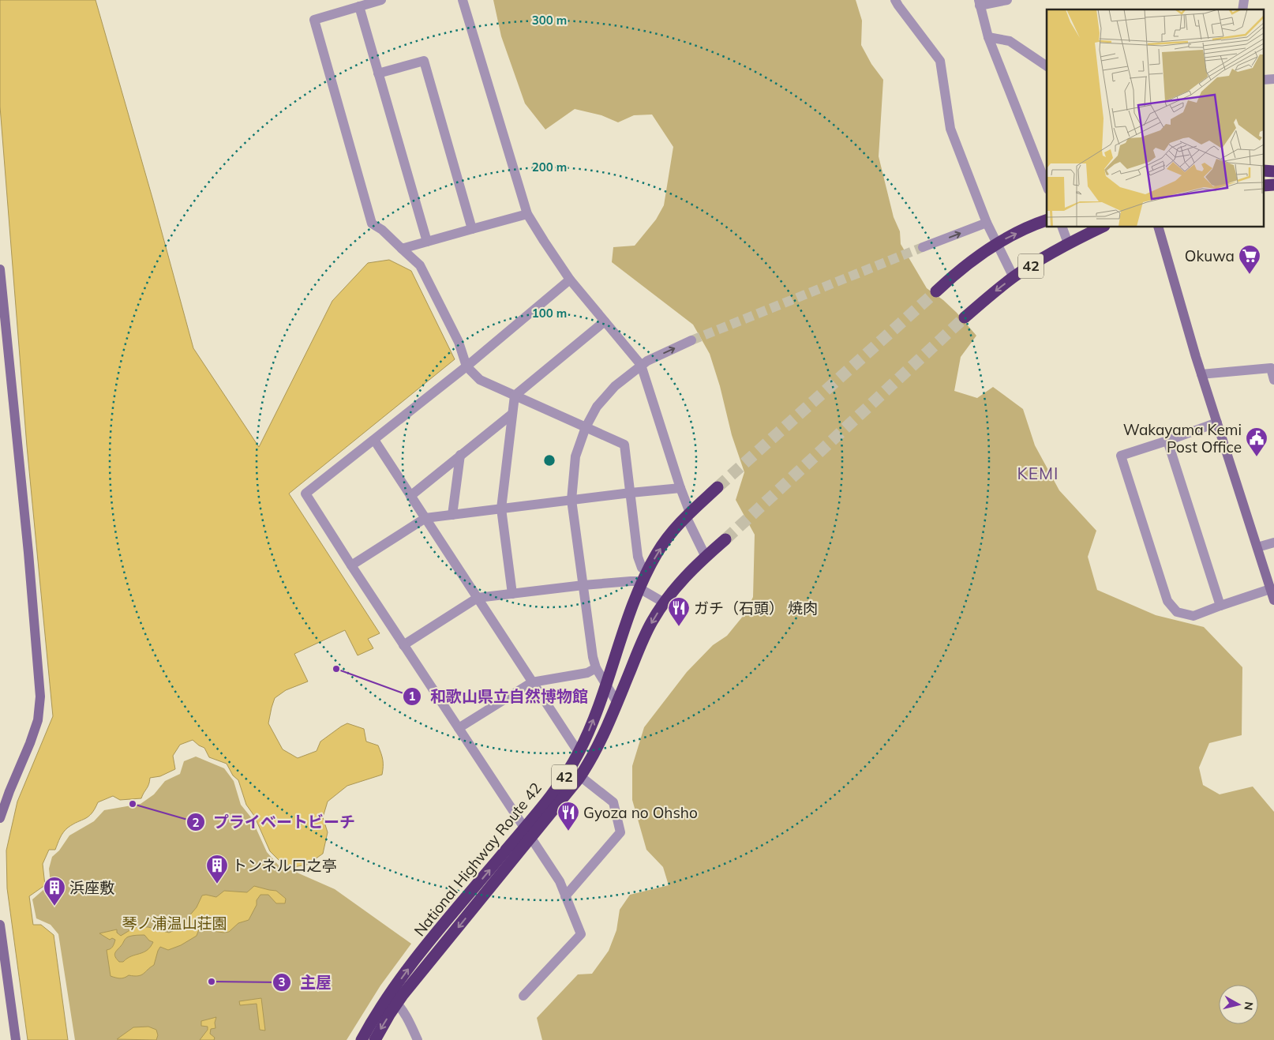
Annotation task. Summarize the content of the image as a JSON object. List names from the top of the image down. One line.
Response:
{"streets":{"highway":["42","National Highway Route 42"]},"districts":["KEMI"],"parks":["琴ノ浦温山荘園"],"places":{"supermarket":["Okuwa"],"public building":["Wakayama Kemi Post Office"],"restaurant":["ガチ（石頭） 焼肉","Gyoza no Ohsho"],"other":["和歌山県立自然博物館","プライベートビーチ","主屋"],"building":["トンネル口之亭","浜座敷"]},"north":"right","rings":["300 m","200 m","100 m"]}
